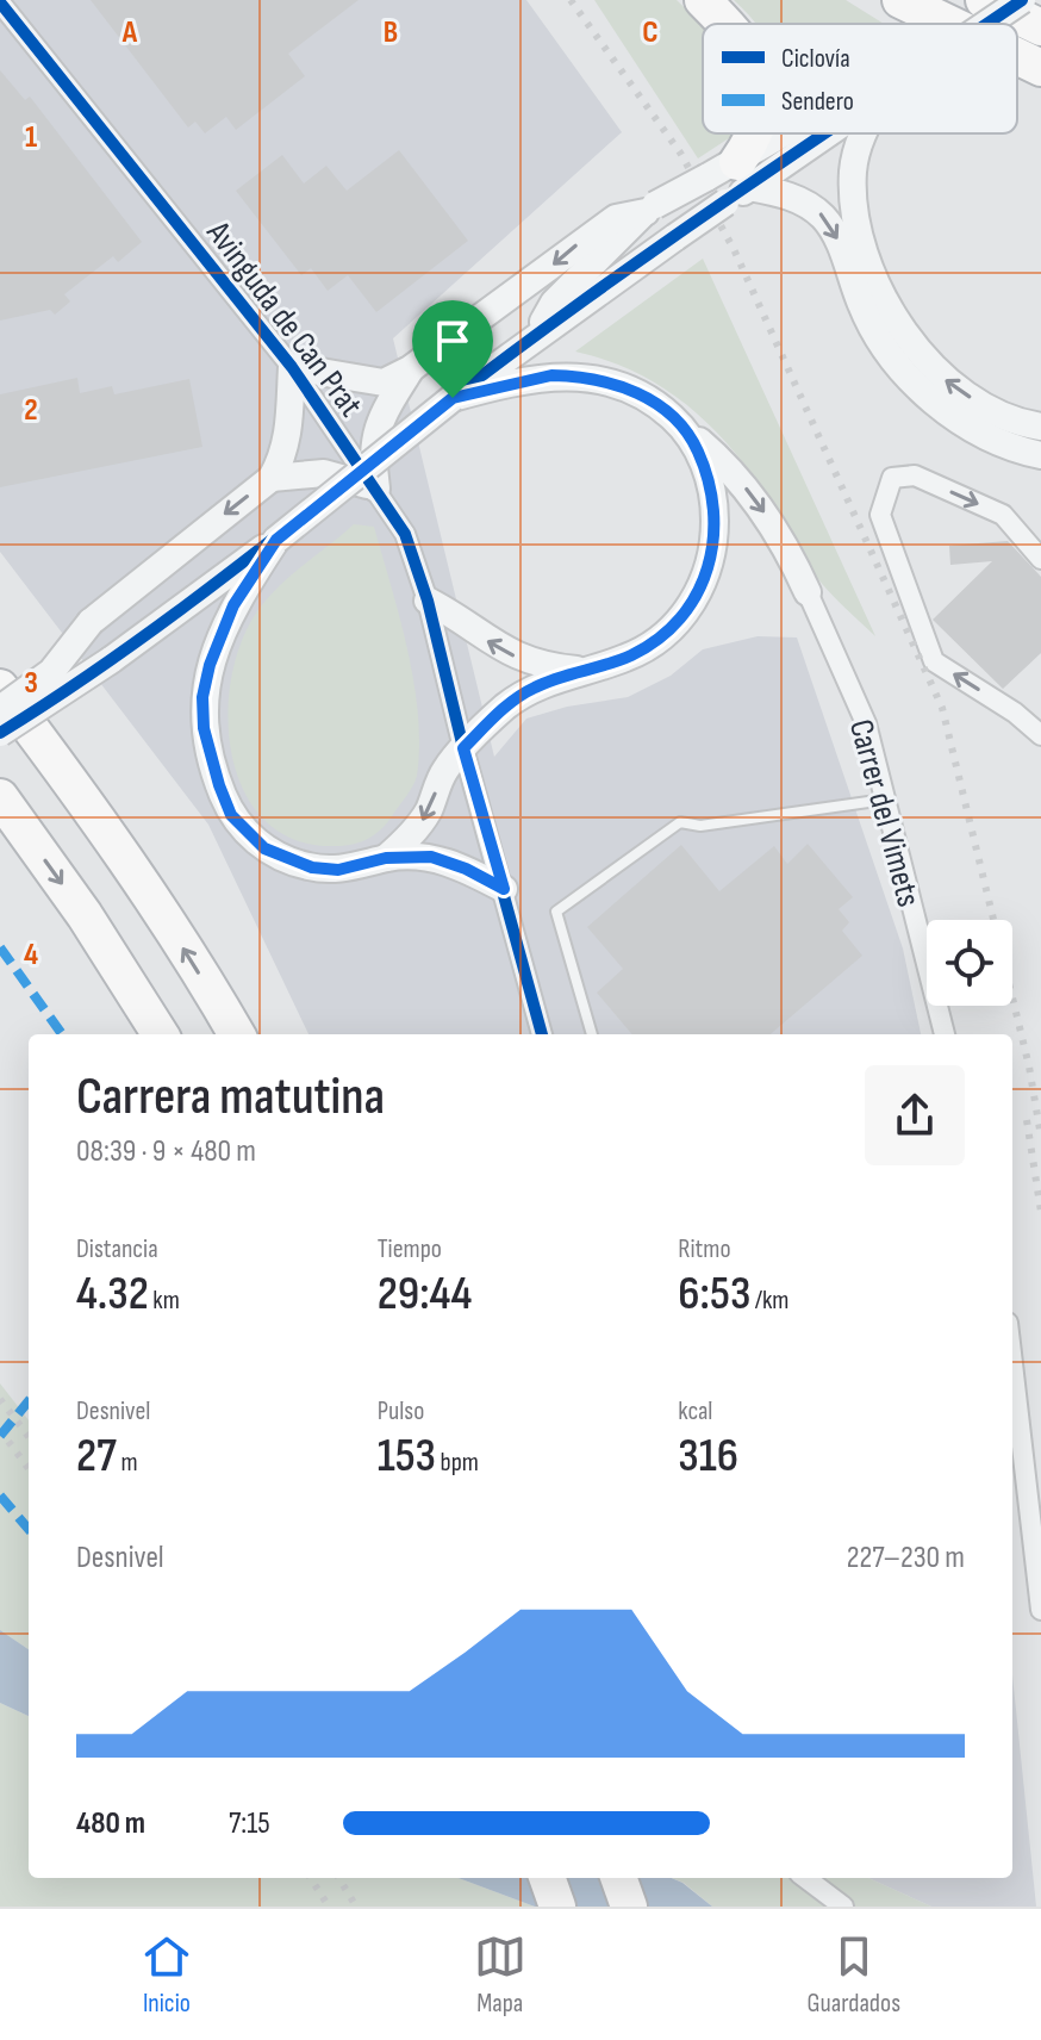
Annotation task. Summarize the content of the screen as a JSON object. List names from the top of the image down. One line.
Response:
{"streets":{"street":["Avinguda de Can Prat","Carrer del Vimets"]},"legend":["Ciclovía","Sendero"],"page":{"heading":["Carrera matutina","08:39 · 9 × 480 m"],"stats":[["Distancia","4.32 km"],["Tiempo","29:44"],["Ritmo","6:53 /km"],["Desnivel","27 m"],["Pulso","153 bpm"],["kcal","316"]],"chart":["Desnivel","227–230 m"],"list":[{"name":"480 m","note":"7:15"}],"tabs":["Inicio","Mapa","Guardados"]},"grid":{"columns":["A","B","C"],"rows":["1","2","3","4"]}}
